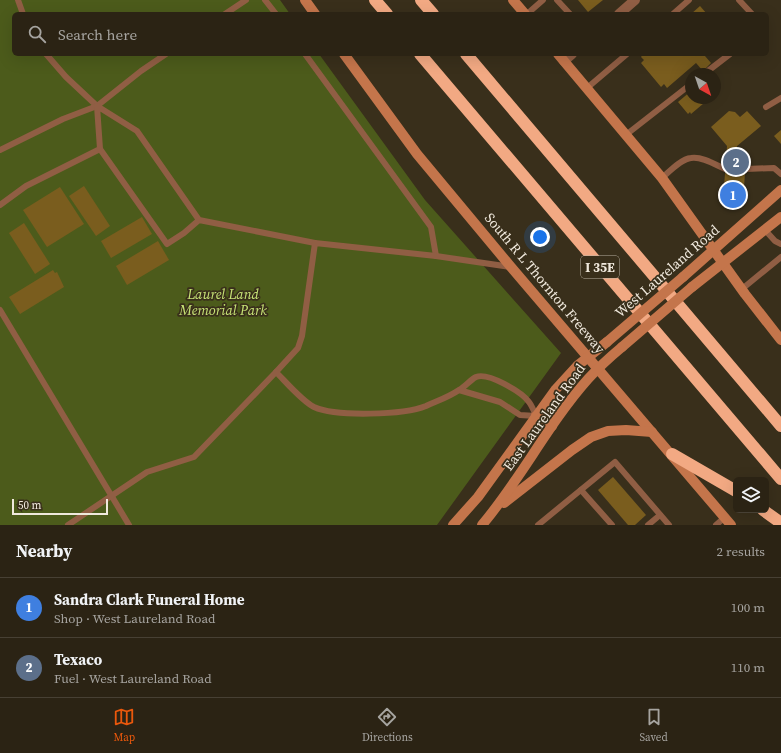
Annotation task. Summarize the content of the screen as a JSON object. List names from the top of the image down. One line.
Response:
{"streets":{"highway":["I 35E"],"main road":["West Laureland Road","South R L Thornton Freeway","East Laureland Road"]},"crossings":[["West Laureland Road","South R L Thornton Freeway"],["West Laureland Road","East Laureland Road"],["South R L Thornton Freeway","East Laureland Road"]],"parks":["Laurel Land Memorial Park"],"scale_bar":"50 m","north":"bottom right","page":{"search":"Search here","pins":["2","1"],"scale":"50 m","heading":["Nearby","2 results"],"list":[{"mark":"1","name":"Sandra Clark Funeral Home","note":"Shop · West Laureland Road","value":"100 m"},{"mark":"2","name":"Texaco","note":"Fuel · West Laureland Road","value":"110 m"}],"nav":["Map","Directions","Saved"]}}
